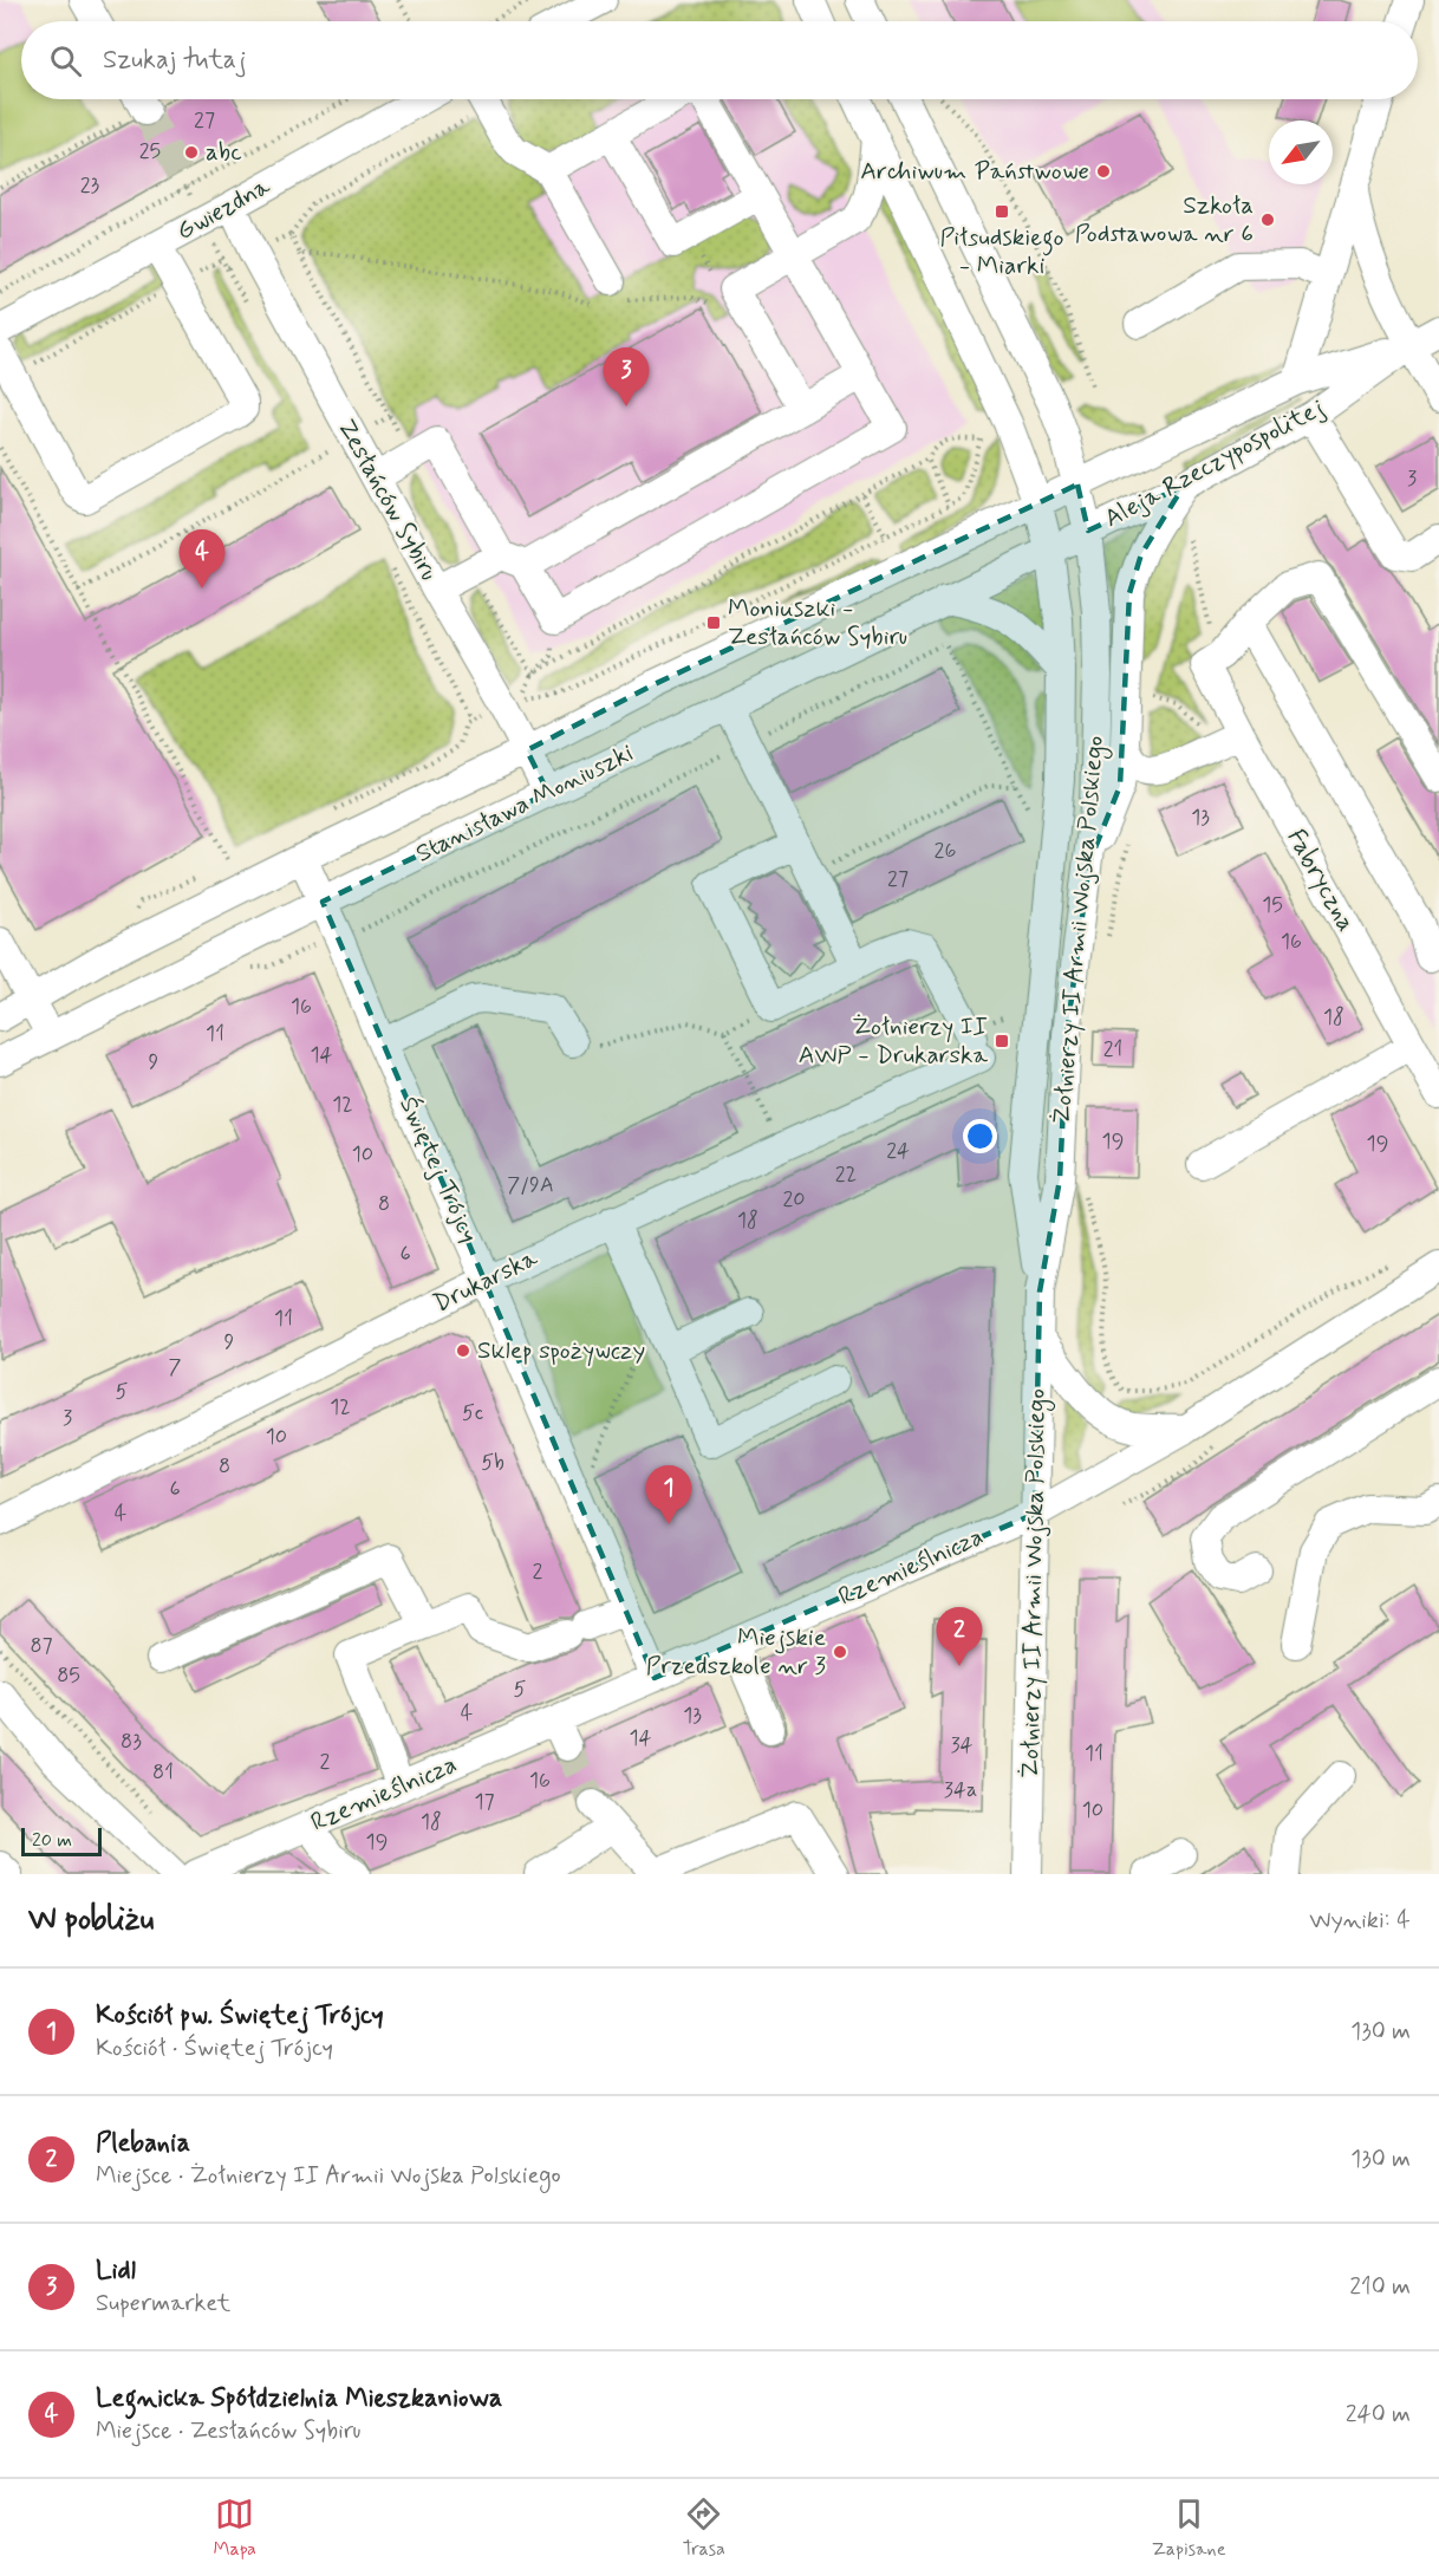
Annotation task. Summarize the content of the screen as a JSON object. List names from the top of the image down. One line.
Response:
{"streets":{"street":["Gwiezdna","Aleja Rzeczypospolitej","Zesłańców Sybiru","Stanisława Moniuszki","Fabryczna","Żołnierzy II Armii Wojska Polskiego","Świętej Trójcy","Drukarska","Rzemieślnicza"]},"crossings":[["Gwiezdna","Zesłańców Sybiru"],["Aleja Rzeczypospolitej","Stanisława Moniuszki"],["Aleja Rzeczypospolitej","Żołnierzy II Armii Wojska Polskiego"],["Zesłańców Sybiru","Stanisława Moniuszki"],["Stanisława Moniuszki","Żołnierzy II Armii Wojska Polskiego"],["Stanisława Moniuszki","Świętej Trójcy"],["Żołnierzy II Armii Wojska Polskiego","Rzemieślnicza"],["Świętej Trójcy","Drukarska"],["Świętej Trójcy","Rzemieślnicza"]],"places":{"other":["abc","Archiwum Państwowe","Szkoła Podstawowa nr 6","Sklep spożywczy","Miejskie Przedszkole nr 3"],"transit":["Piłsudskiego - Miarki","Moniuszki - Zesłańców Sybiru","Żołnierzy II AWP - Drukarska"]},"house_numbers":["27","25","23","3","13","26","27","15","16","16","18","11","21","14","9","12","19","19","24","10","22","7/9A","20","8","18","6","11","9","7","5","12","5c","3","10","5b","8","6","4","2","87","85","5","4","13","14","83","34","11","2","81","16","34a","17","10","18","19"],"scale_bar":"20 m","north":"bottom left","page":{"search":"Szukaj tutaj","pins":["3","4","1","2"],"scale":"20 m","heading":["W pobliżu","Wyniki: 4"],"list":[{"mark":"1","name":"Kościół pw. Świętej Trójcy","note":"Kościół · Świętej Trójcy","value":"130 m"},{"mark":"2","name":"Plebania","note":"Miejsce · Żołnierzy II Armii Wojska Polskiego","value":"130 m"},{"mark":"3","name":"Lidl","note":"Supermarket","value":"210 m"},{"mark":"4","name":"Legnicka Spółdzielnia Mieszkaniowa","note":"Miejsce · Zesłańców Sybiru","value":"240 m"}],"nav":["Mapa","Trasa","Zapisane"]}}
